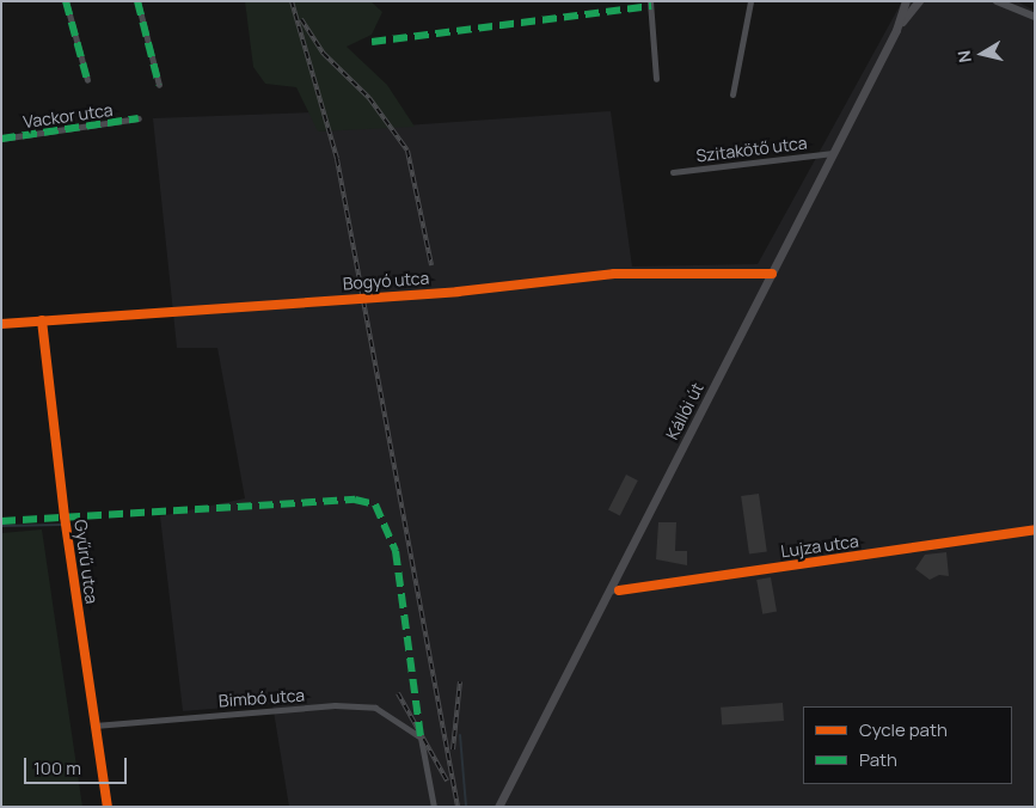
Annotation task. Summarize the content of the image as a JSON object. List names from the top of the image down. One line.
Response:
{"streets":{"main road":["Kállói út"],"street":["Vackor utca","Szitakötő utca","Bogyó utca","Lujza utca","Gyűrű utca","Bimbó utca"]},"crossings":[["Szitakötő utca","Kállói út"],["Bogyó utca","Kállói út"],["Bogyó utca","Gyűrű utca"],["Kállói út","Lujza utca"],["Gyűrű utca","Bimbó utca"]],"legend":["Cycle path","Path"],"scale_bar":"100 m","north":"left"}
